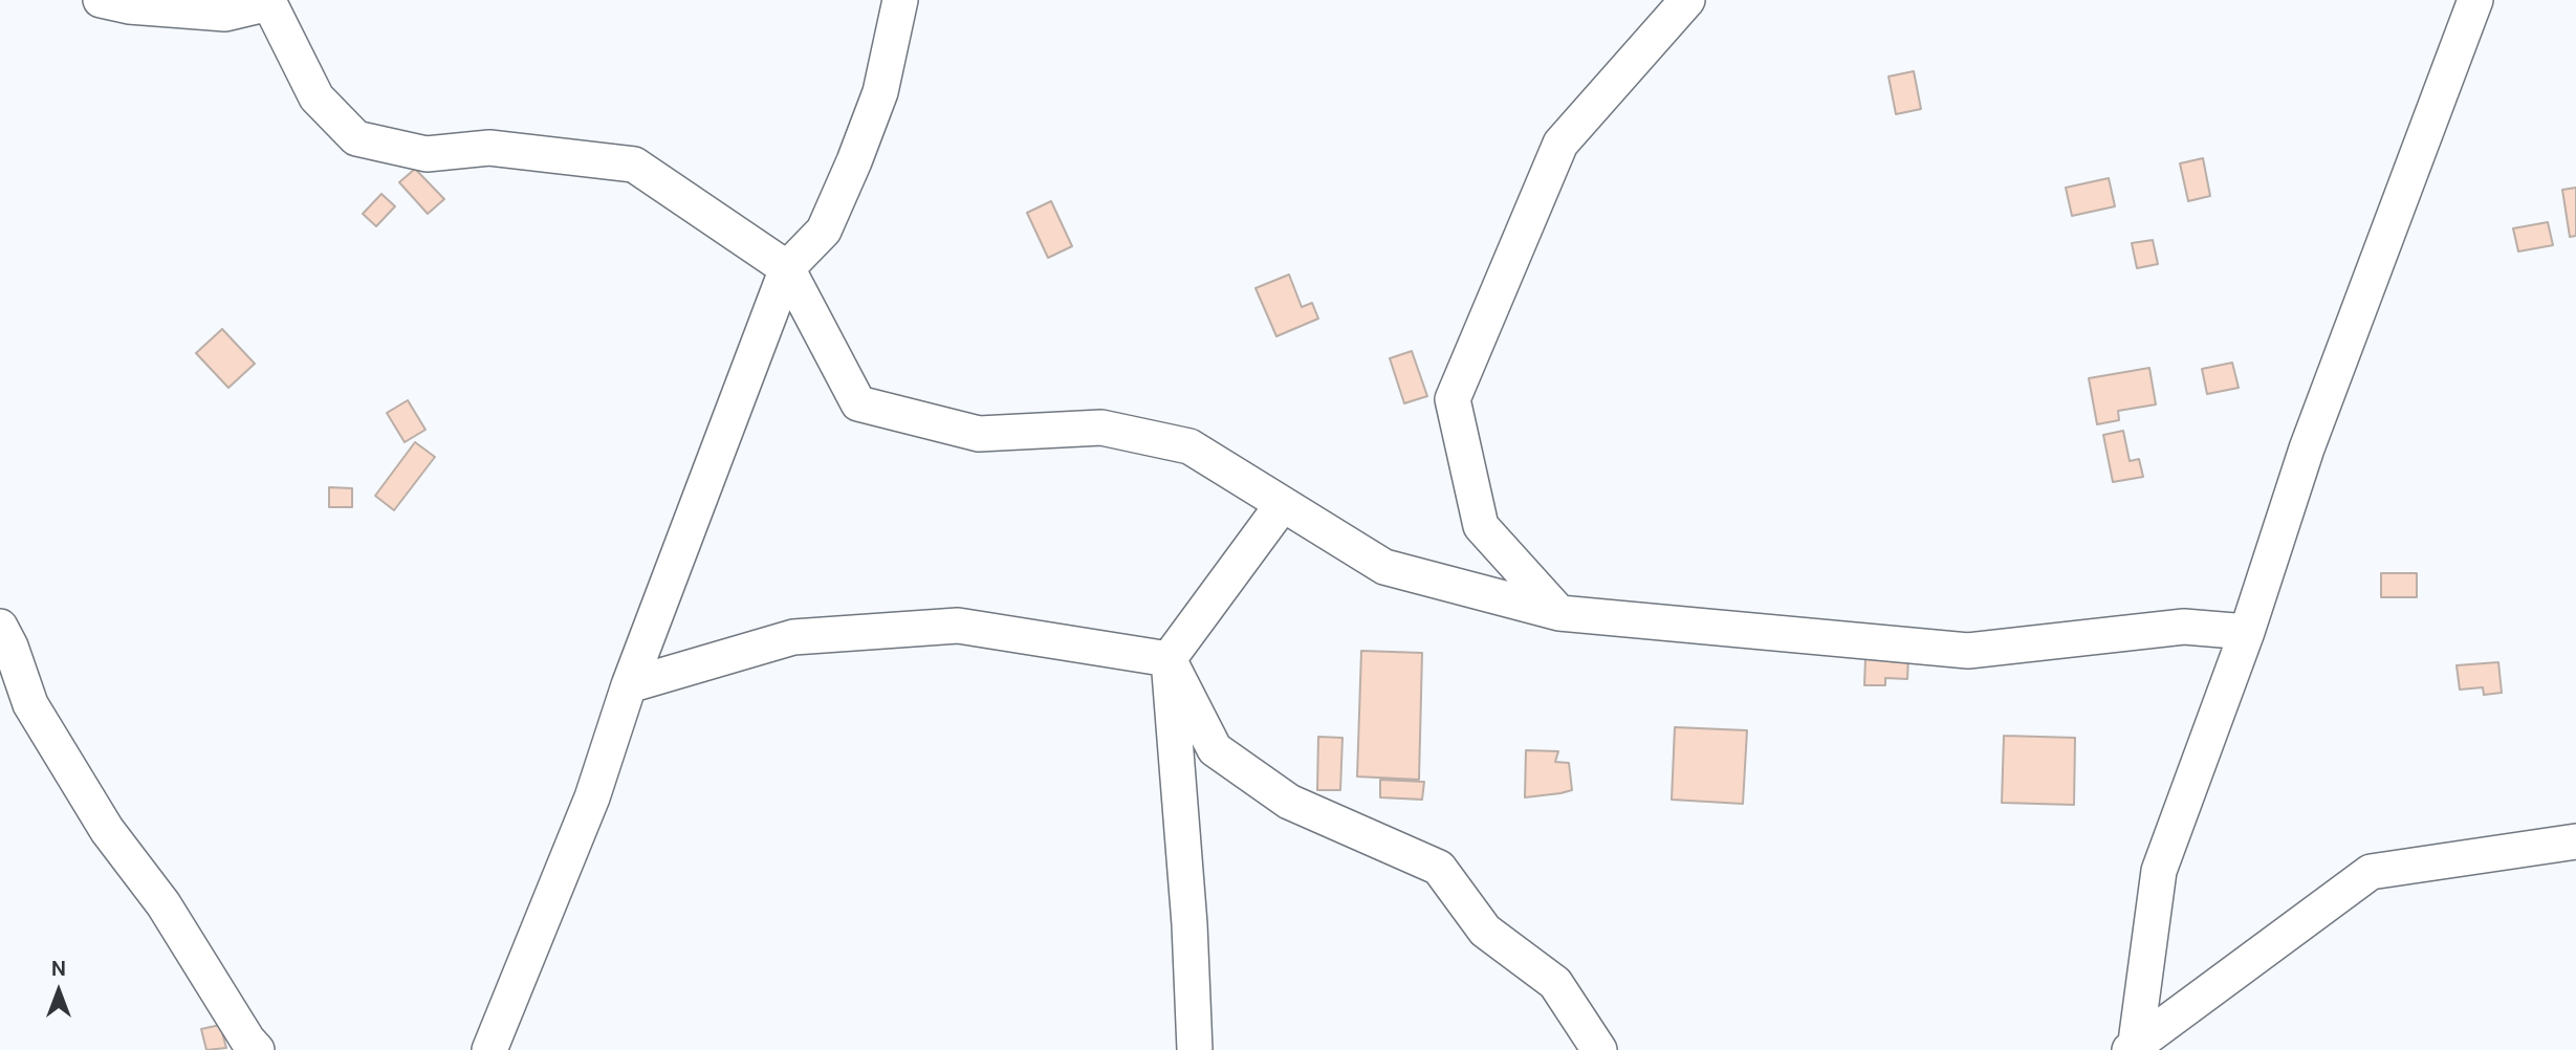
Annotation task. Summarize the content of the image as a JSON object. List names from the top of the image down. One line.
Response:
{"north":"top"}
